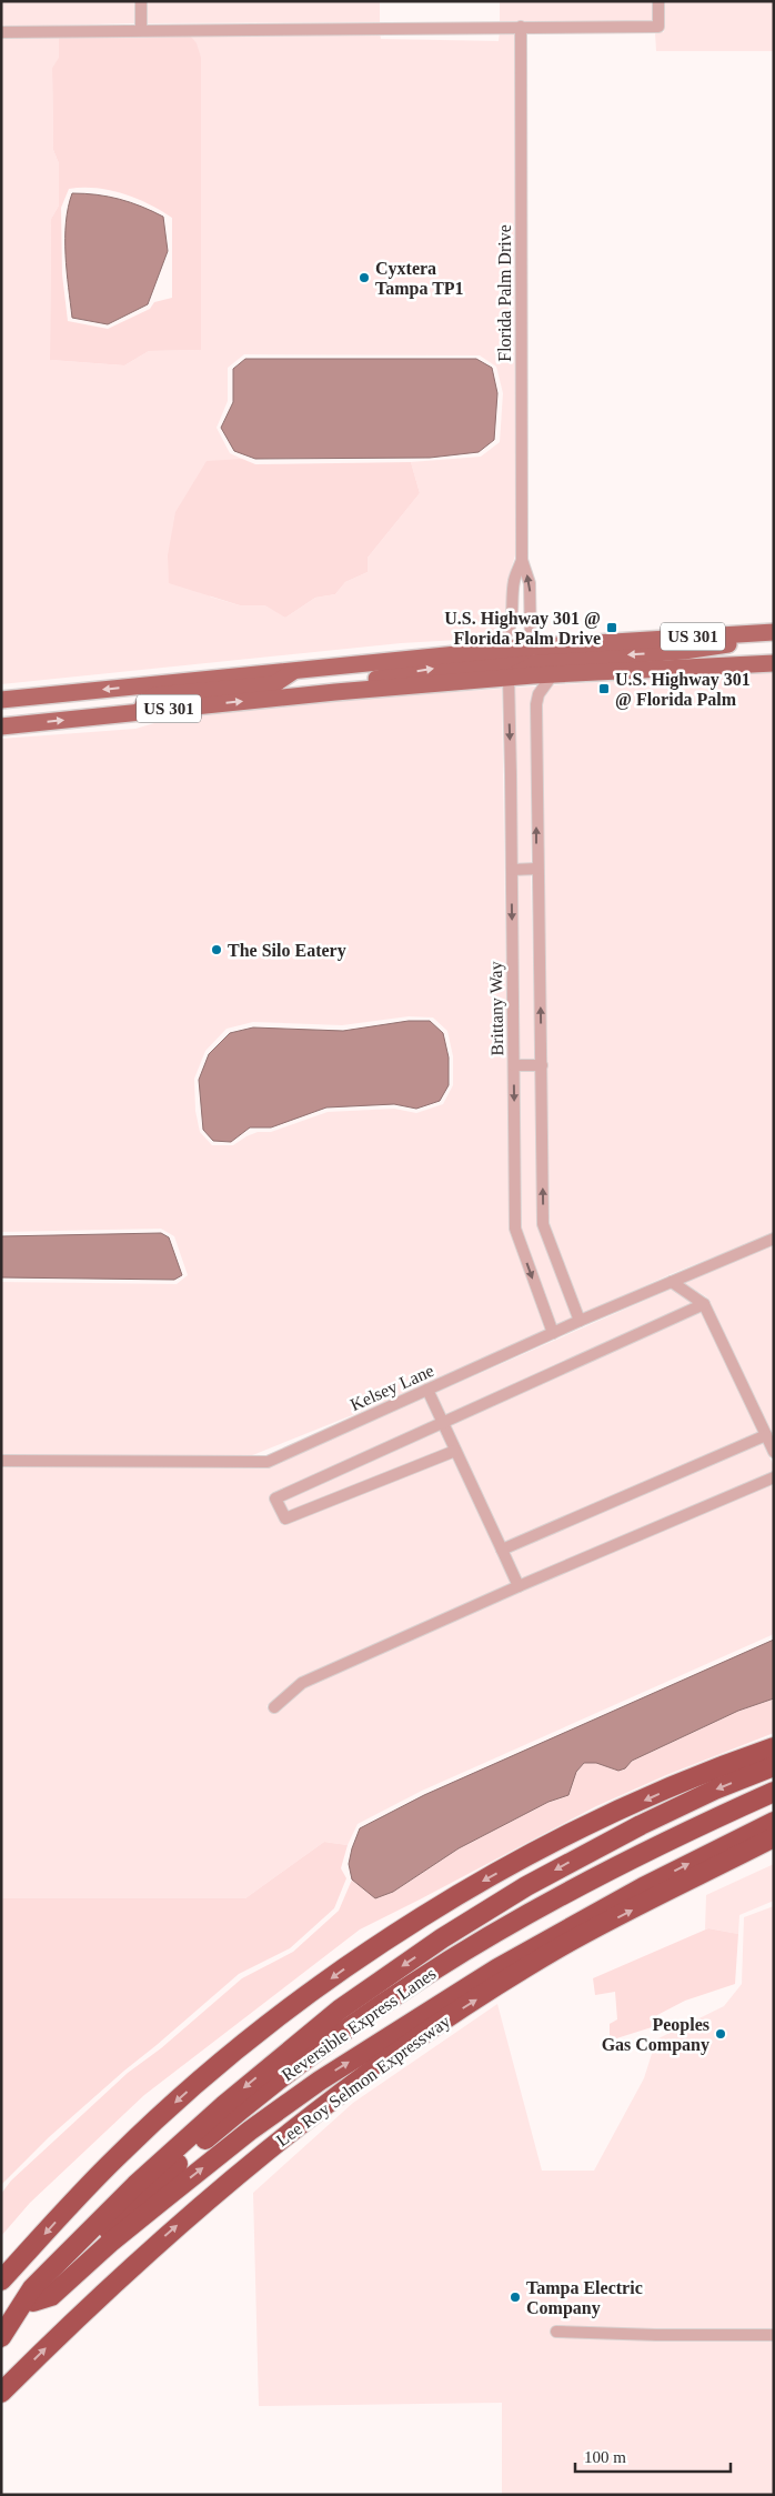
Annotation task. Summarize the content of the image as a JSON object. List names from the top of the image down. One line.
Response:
{"streets":{"highway":["Reversible Express Lanes","Lee Roy Selmon Expressway"],"main road":["US 301"],"street":["Florida Palm Drive","Brittany Way","Kelsey Lane"]},"crossings":[["Florida Palm Drive","US 301"],["US 301","Brittany Way"],["Brittany Way","Kelsey Lane"]],"places":{"other":["Cyxtera Tampa TP1","The Silo Eatery","Peoples Gas Company","Tampa Electric Company"],"transit":["U.S. Highway 301 @ Florida Palm Drive","U.S. Highway 301 @ Florida Palm"]},"scale_bar":"100 m"}
